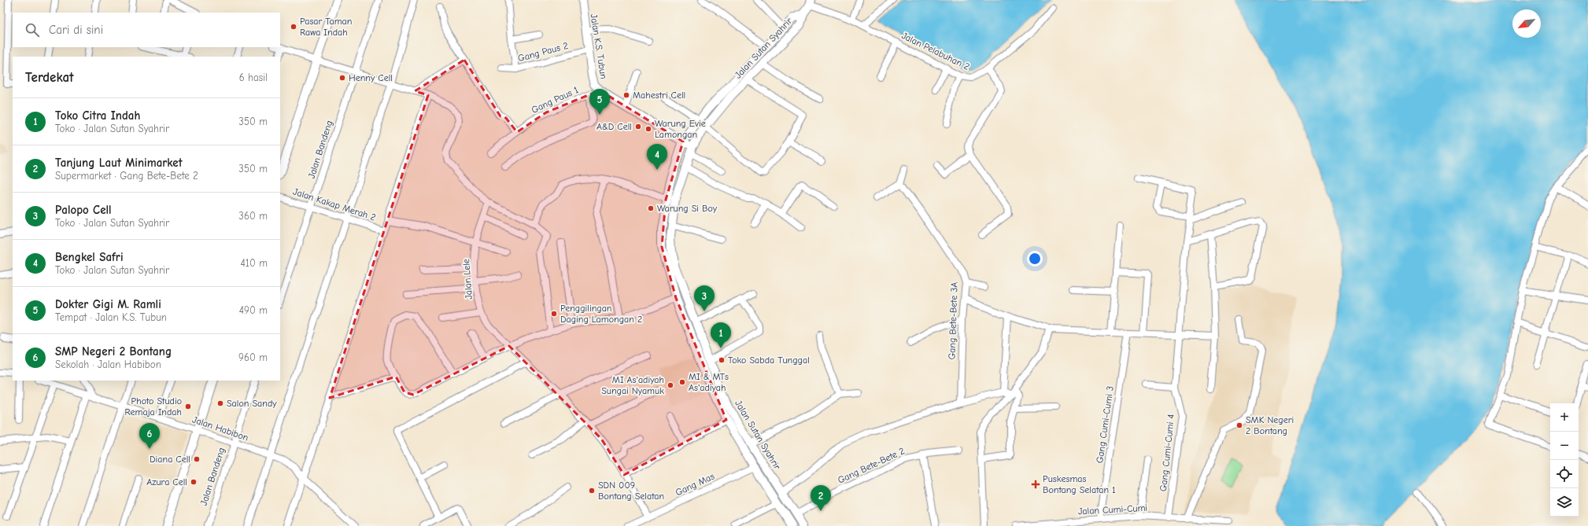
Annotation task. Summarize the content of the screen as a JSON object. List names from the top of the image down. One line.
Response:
{"streets":{"street":["Jalan K.S. Tubun","Jalan Sutan Syahrir","Jalan Pelabuhan 2","Gang Paus 2","Gang Paus 1","Jalan Bandeng","Jalan Kakap Merah 2","Jalan Lele","Gang Bete-Bete 3A","Gang Cumi-Cumi 3","Jalan Habibon","Gang Cumi-Cumi 4","Gang Bete-Bete 2","Gang Mas","Jalan Cumi-Cumi"]},"crossings":[["Jalan K.S. Tubun","Jalan Sutan Syahrir"],["Jalan K.S. Tubun","Gang Paus 2"],["Jalan K.S. Tubun","Gang Paus 1"],["Jalan Sutan Syahrir","Gang Bete-Bete 2"],["Jalan Sutan Syahrir","Gang Mas"],["Jalan Bandeng","Jalan Kakap Merah 2"],["Jalan Bandeng","Jalan Habibon"],["Jalan Lele","Gang Mas"],["Gang Cumi-Cumi 3","Jalan Cumi-Cumi"],["Gang Cumi-Cumi 4","Jalan Cumi-Cumi"]],"places":{"other":["Pasar Taman Rawa Indah","Henny Cell","Mahestri Cell","A&D Cell","Warung Evie Lamongan","Warung Si Boy","Penggilingan Daging Lamongan 2","Toko Sabda Tunggal","MI & MTs As'adiyah","MI As'adiyah Sungai Nyamuk","Salon Sandy","Photo Studio Remaja Indah","SMK Negeri 2 Bontang","Diana Cell","Azura Cell","SDN 009 Bontang Selatan"],"health":["Puskesmas Bontang Selatan 1"]},"north":"bottom left","page":{"search":"Cari di sini","heading":["Terdekat","6 hasil"],"pins":["5","4","3","1","6","2"],"list":[{"mark":"1","name":"Toko Citra Indah","note":"Toko · Jalan Sutan Syahrir","value":"350 m"},{"mark":"2","name":"Tanjung Laut Minimarket","note":"Supermarket · Gang Bete-Bete 2","value":"350 m"},{"mark":"3","name":"Palopo Cell","note":"Toko · Jalan Sutan Syahrir","value":"360 m"},{"mark":"4","name":"Bengkel Safri","note":"Toko · Jalan Sutan Syahrir","value":"410 m"},{"mark":"5","name":"Dokter Gigi M. Ramli","note":"Tempat · Jalan K.S. Tubun","value":"490 m"},{"mark":"6","name":"SMP Negeri 2 Bontang","note":"Sekolah · Jalan Habibon","value":"960 m"}],"map_buttons":["+","−"]}}
